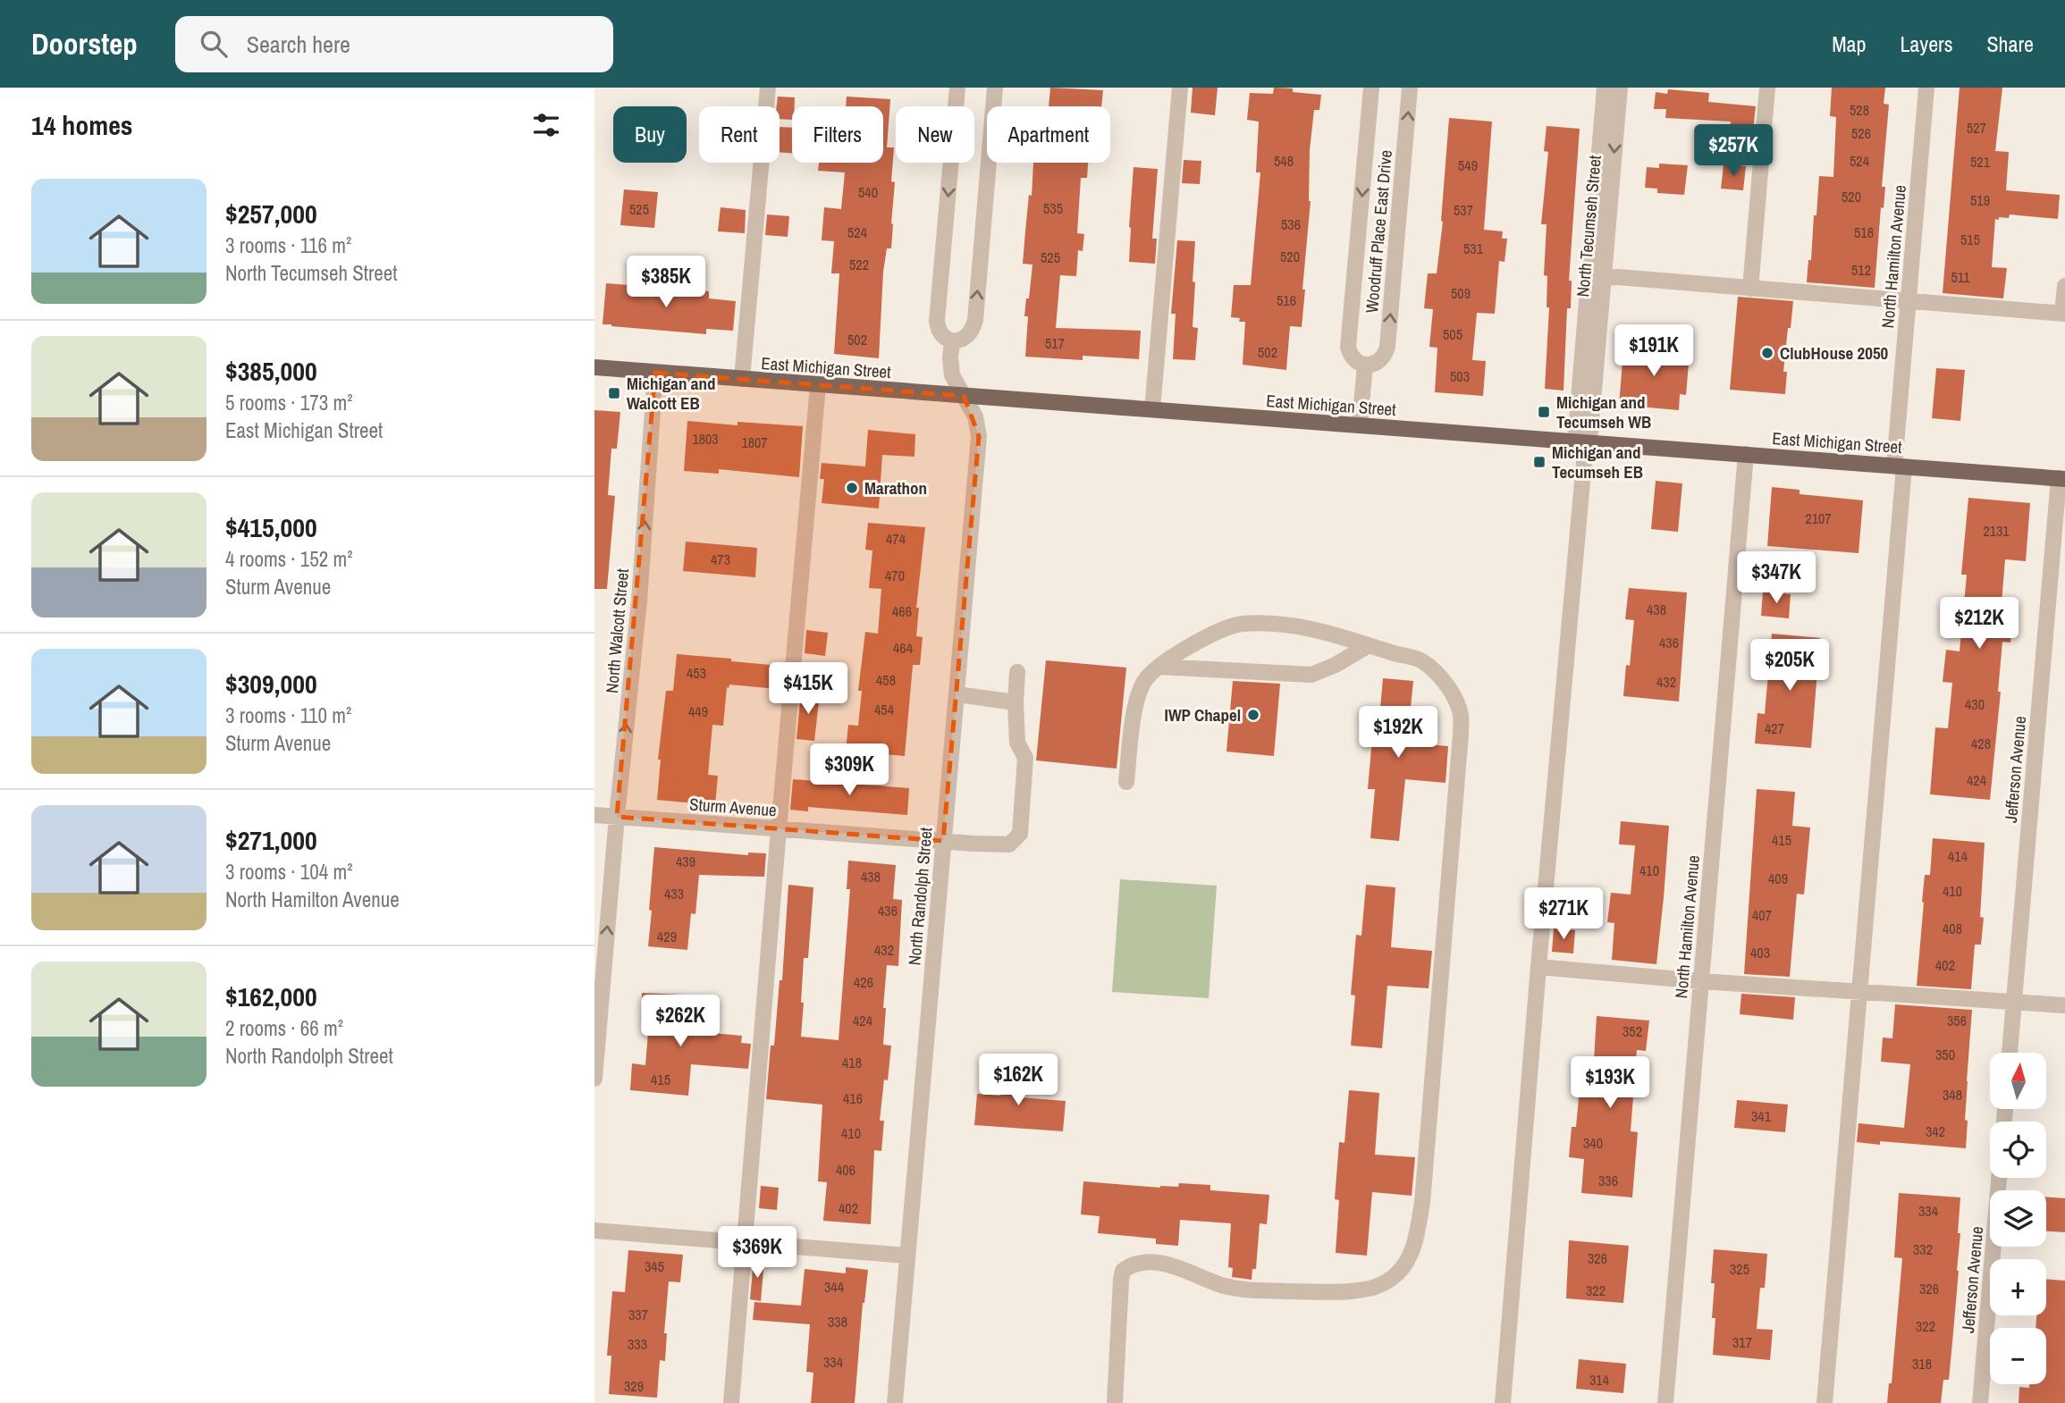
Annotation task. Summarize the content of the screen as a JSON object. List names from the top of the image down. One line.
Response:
{"streets":{"main road":["East Michigan Street"],"street":["North Tecumseh Street","Woodruff Place East Drive","North Hamilton Avenue","North Walcott Street","Jefferson Avenue","Sturm Avenue","North Randolph Street"]},"crossings":[["North Tecumseh Street","East Michigan Street"],["North Hamilton Avenue","East Michigan Street"],["East Michigan Street","North Walcott Street"],["East Michigan Street","Jefferson Avenue"],["East Michigan Street","North Randolph Street"],["North Walcott Street","Sturm Avenue"],["Sturm Avenue","North Randolph Street"]],"one_way":["North Walcott Street"],"places":{"other":["ClubHouse 2050","Marathon","IWP Chapel"],"transit":["Michigan and Walcott EB","Michigan and Tecumseh WB","Michigan and Tecumseh EB"]},"house_numbers":["528","527","526","548","524","521","549","540","520","519","535","525","537","536","524","518","515","531","520","525","522","512","511","509","516","505","502","517","502","503","1803","1807","2107","2131","474","473","470","438","466","436","464","453","458","432","430","454","449","427","428","424","415","414","439","410","438","409","410","433","436","407","408","429","432","403","402","426","424","356","352","350","418","415","348","416","341","342","410","340","406","336","402","334","332","326","345","325","344","326","322","337","338","322","317","333","334","318","314","329"],"north":"top","page":{"header":"Doorstep","search":"Search here","nav":["Map","Layers","Share"],"heading":"14 homes","chip":["Buy","Rent","Filters","New","Apartment"],"price":["$257K","$385K","$191K","$347K","$212K","$205K","$415K","$192K","$309K","$271K","$262K","$162K","$193K","$369K"],"list":[{"name":"$257,000","note":"3 rooms · 116 m² · North Tecumseh Street"},{"name":"$385,000","note":"5 rooms · 173 m² · East Michigan Street"},{"name":"$415,000","note":"4 rooms · 152 m² · Sturm Avenue"},{"name":"$309,000","note":"3 rooms · 110 m² · Sturm Avenue"},{"name":"$271,000","note":"3 rooms · 104 m² · North Hamilton Avenue"},{"name":"$162,000","note":"2 rooms · 66 m² · North Randolph Street"}],"map_buttons":["+","−"]}}
